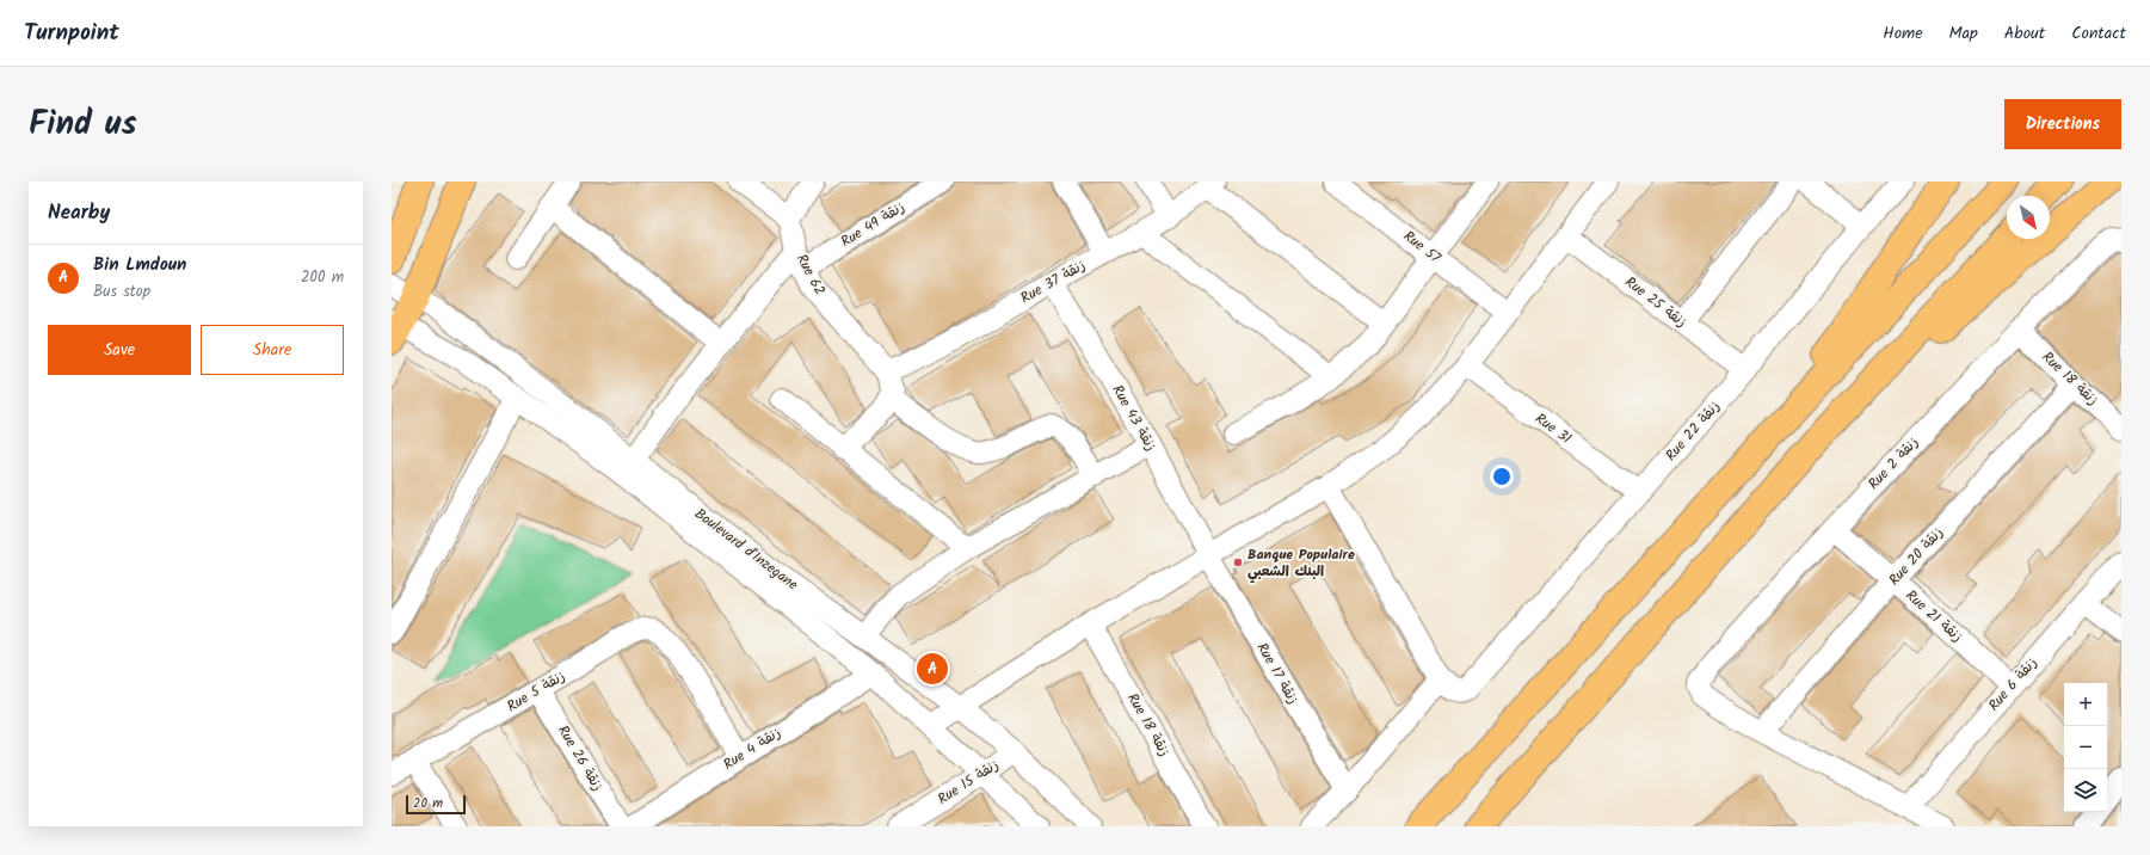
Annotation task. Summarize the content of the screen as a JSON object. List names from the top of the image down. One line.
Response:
{"streets":{"street":["Rue 49 زنقة","Rue 57","Rue 62","Rue 37 زنقة","Rue 25 زنقة","Rue 18 زنقة","Rue 43 زنقة","Rue 31","Rue 22 زنقة","Rue 2 زنقة","Boulevard d'Inzegane","Rue 20 زنقة","Rue 21 زنقة","Rue 17 زنقة","Rue 6 زنقة","Rue 5 زنقة","Rue 4 زنقة","Rue 26 زنقة","Rue 15 زنقة"]},"crossings":[["Rue 49 زنقة","Rue 62"],["Rue 49 زنقة","Boulevard d'Inzegane"],["Rue 62","Rue 37 زنقة"],["Rue 37 زنقة","Rue 43 زنقة"],["Rue 25 زنقة","Rue 22 زنقة"],["Rue 18 زنقة","Rue 2 زنقة"],["Rue 18 زنقة","Rue 20 زنقة"],["Rue 43 زنقة","Rue 17 زنقة"],["Rue 31","Rue 22 زنقة"],["Rue 2 زنقة","Rue 20 زنقة"],["Rue 2 زنقة","Rue 21 زنقة"],["Boulevard d'Inzegane","Rue 4 زنقة"],["Boulevard d'Inzegane","Rue 15 زنقة"],["Rue 20 زنقة","Rue 21 زنقة"],["Rue 21 زنقة","Rue 6 زنقة"],["Rue 5 زنقة","Rue 4 زنقة"],["Rue 5 زنقة","Rue 26 زنقة"]],"places":["Banque Populaire البنك الشعبي"],"scale_bar":"20 m","north":"bottom right","page":{"header":"Turnpoint","nav":["Home","Map","About","Contact"],"title":"Find us","buttons":["Directions",["Save","Share"]],"heading":"Nearby","list":[{"mark":"A","name":"Bin Lmdoun","note":"Bus stop","value":"200 m"}],"pins":"A","map_buttons":["+","−"],"scale":"20 m"}}
